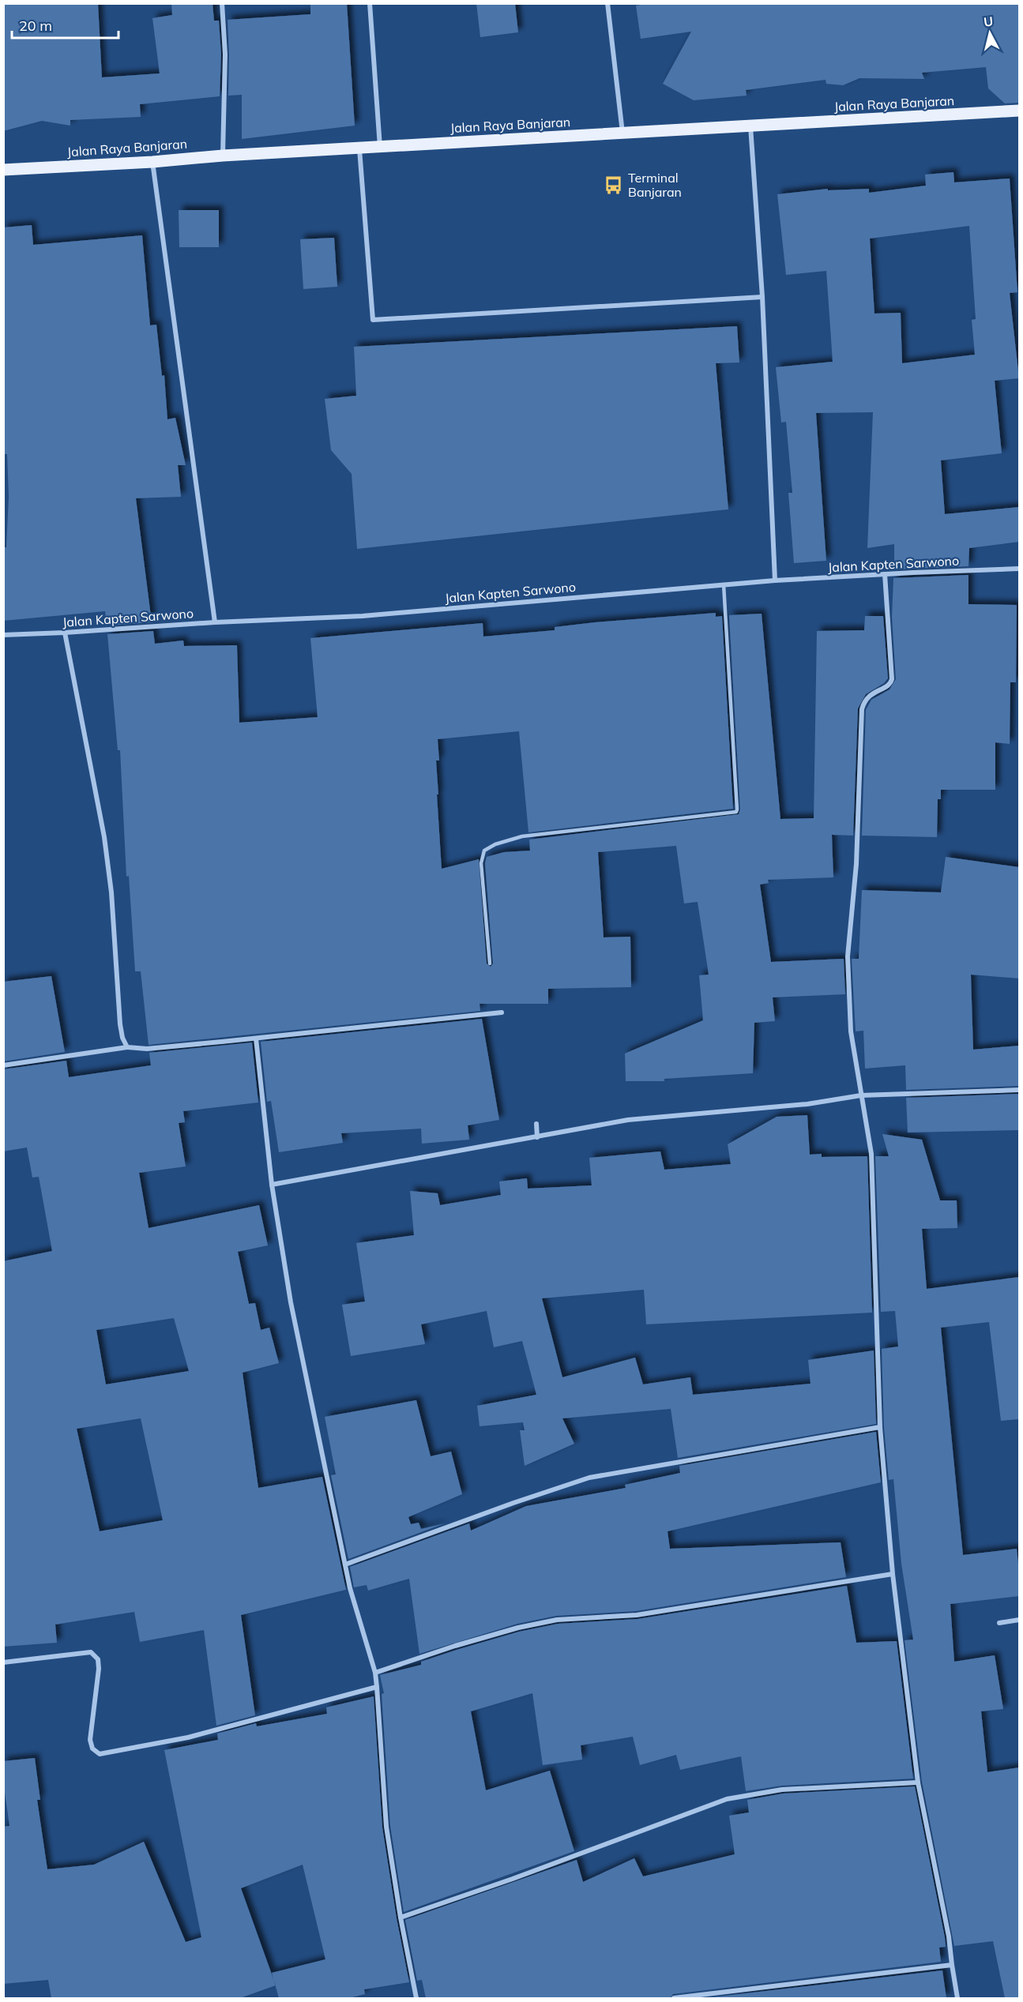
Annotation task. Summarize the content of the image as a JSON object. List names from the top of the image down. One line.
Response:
{"streets":{"main road":["Jalan Raya Banjaran"],"street":["Jalan Kapten Sarwono"]},"places":{"bus stop":["Terminal Banjaran"]},"scale_bar":"20 m","north":"top"}
